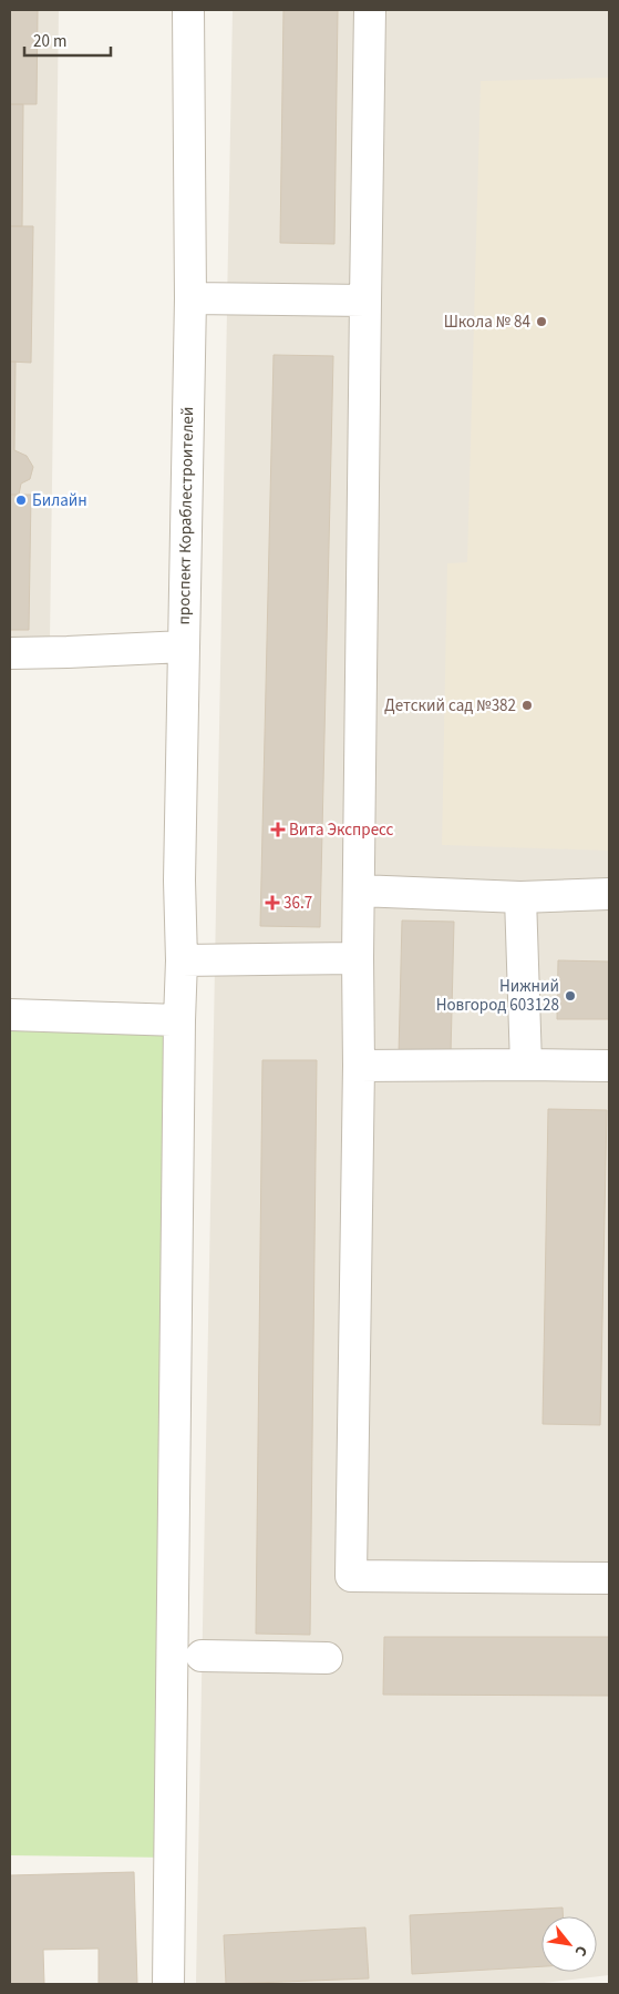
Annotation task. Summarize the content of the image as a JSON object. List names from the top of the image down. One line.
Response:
{"streets":{"street":["проспект Кораблестроителей"]},"places":{"other":["Школа № 84","Билайн","Детский сад №382","Нижний Новгород 603128"],"health":["Вита Экспресс","36.7"]},"scale_bar":"20 m","north":"bottom right"}
